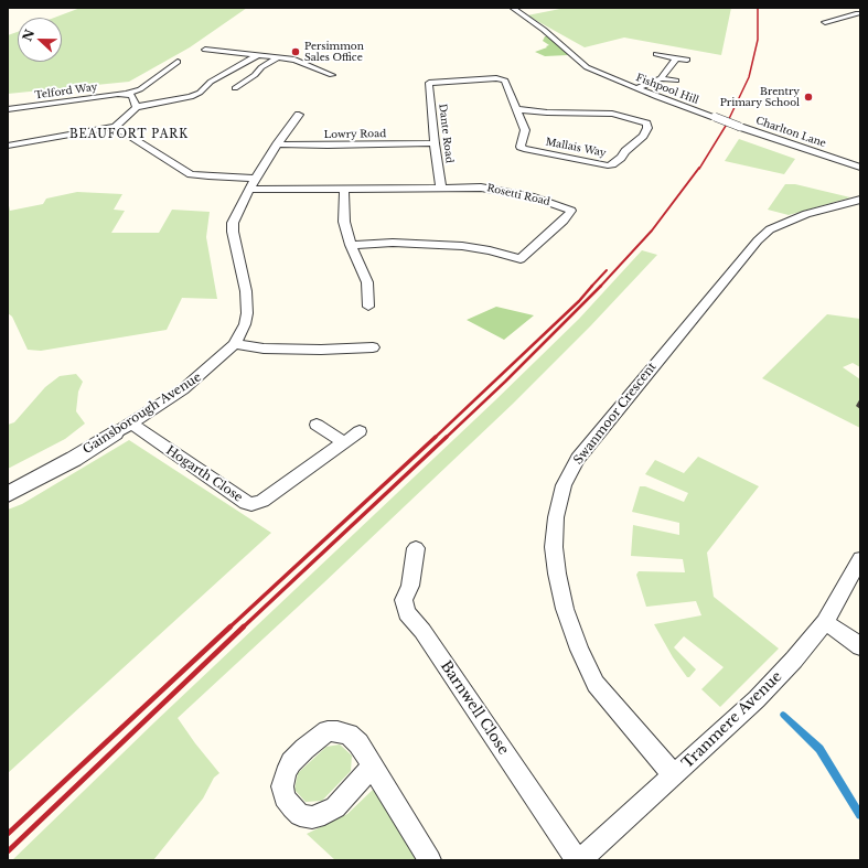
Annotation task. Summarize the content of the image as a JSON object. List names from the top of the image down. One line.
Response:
{"streets":{"street":["Fishpool Hill","Telford Way","Charlton Lane","Dante Road","Lowry Road","Mallais Way","Rosetti Road","Gainsborough Avenue","Swanmoor Crescent","Hogarth Close","Barnwell Close","Tranmere Avenue"]},"crossings":[["Fishpool Hill","Charlton Lane"],["Dante Road","Lowry Road"],["Dante Road","Mallais Way"],["Dante Road","Rosetti Road"],["Lowry Road","Gainsborough Avenue"],["Rosetti Road","Gainsborough Avenue"],["Gainsborough Avenue","Hogarth Close"],["Swanmoor Crescent","Tranmere Avenue"]],"districts":["BEAUFORT PARK"],"places":["Persimmon Sales Office","Brentry Primary School"],"north":"left"}
